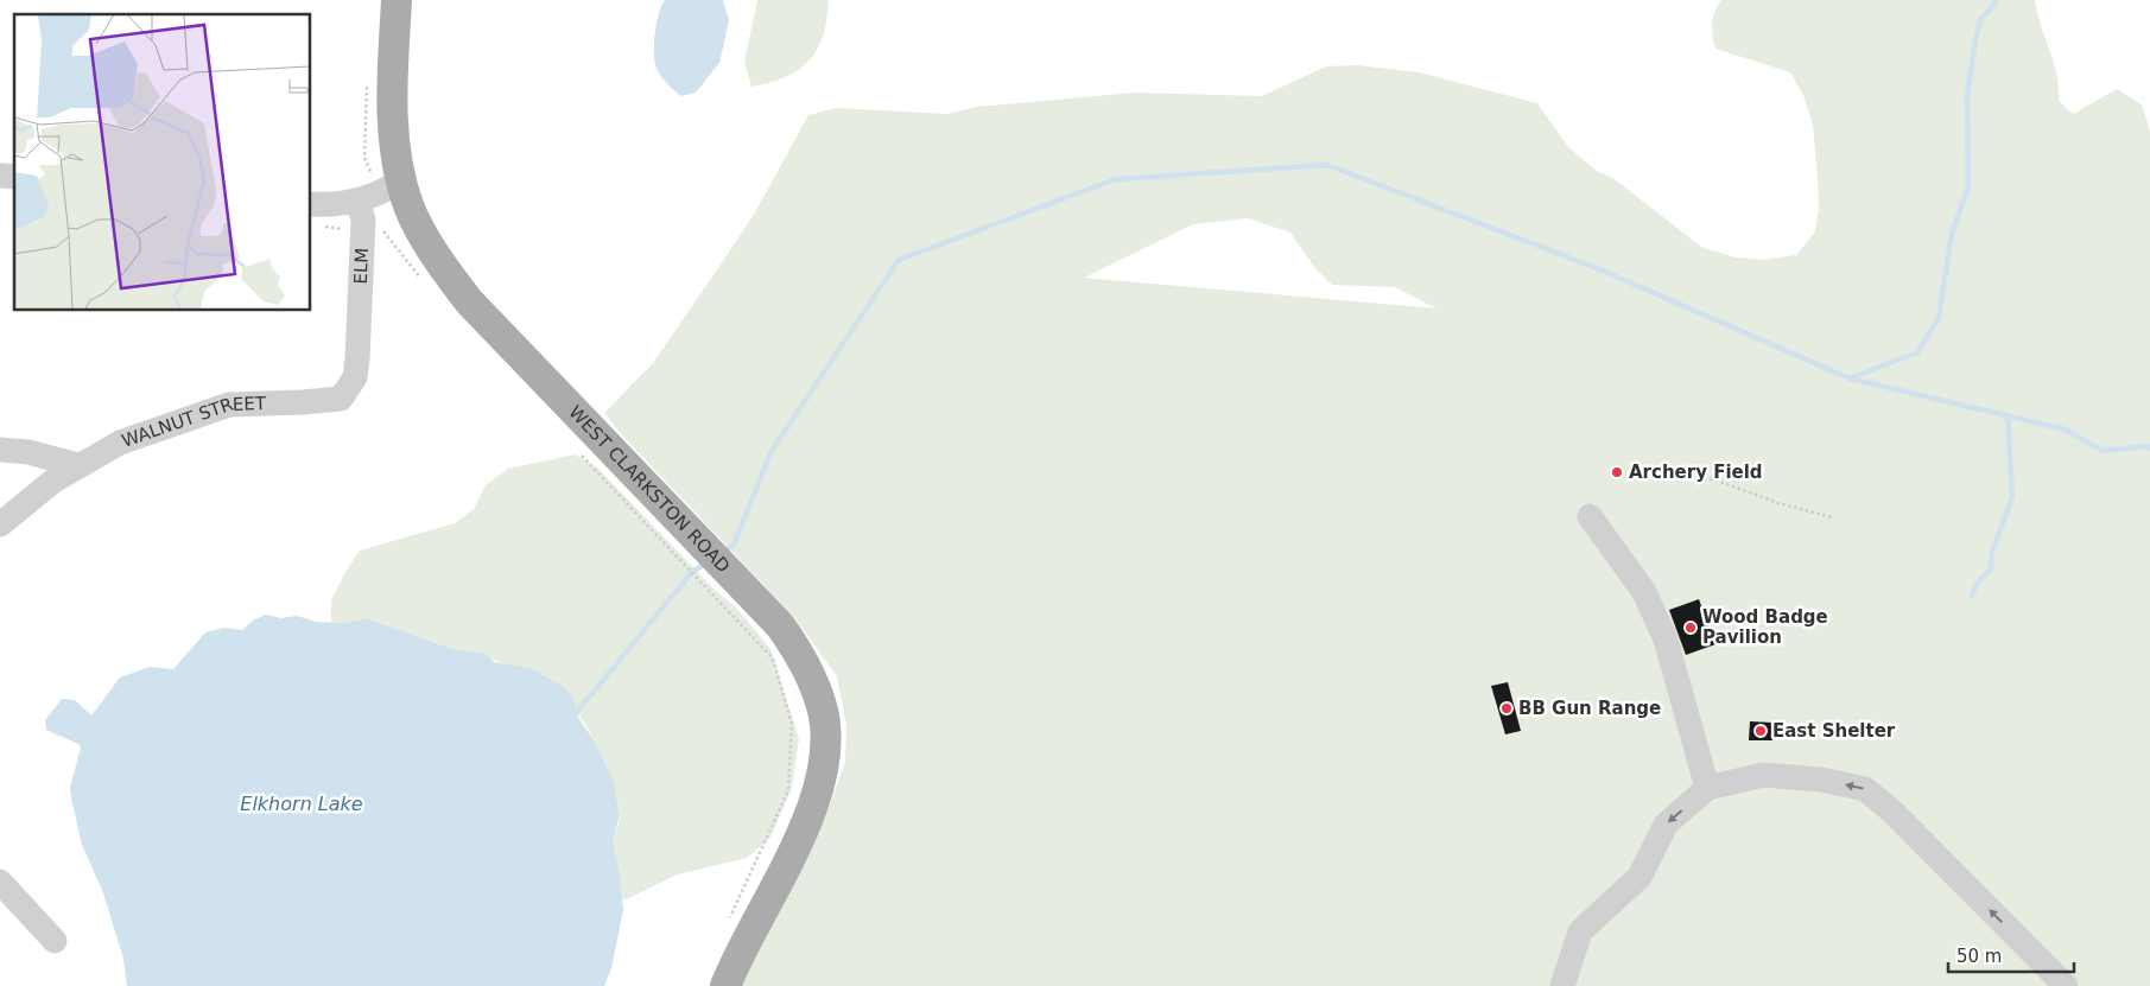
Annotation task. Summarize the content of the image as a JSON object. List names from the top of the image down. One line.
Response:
{"streets":{"main road":["WEST CLARKSTON ROAD"],"street":["ELM","WALNUT STREET"]},"crossings":[["ELM","WALNUT STREET"]],"water":["Elkhorn Lake"],"places":["Archery Field","Wood Badge Pavilion","BB Gun Range","East Shelter"],"scale_bar":"50 m"}
